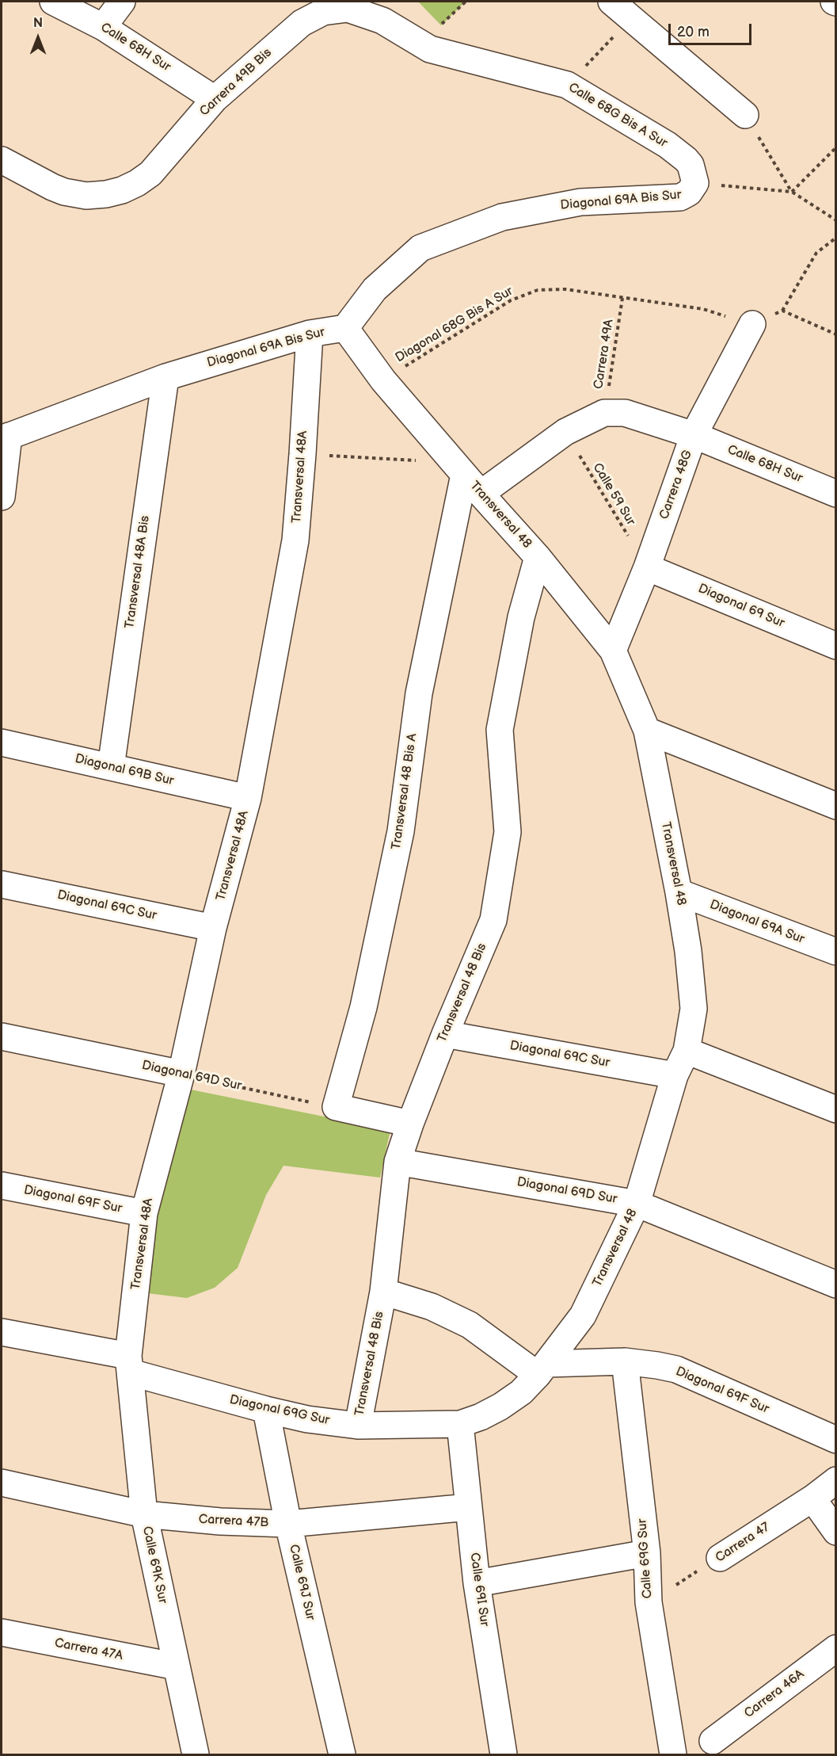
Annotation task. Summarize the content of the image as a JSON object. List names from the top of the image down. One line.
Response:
{"streets":{"street":["Calle 68H Sur","Carrera 49B Bis","Calle 68G Bis A Sur","Diagonal 69A Bis Sur","Transversal 48A","Carrera 48G","Transversal 48","Transversal 48A Bis","Diagonal 69 Sur","Diagonal 69B Sur","Transversal 48 Bis A","Diagonal 69C Sur","Diagonal 69A Sur","Transversal 48 Bis","Diagonal 69D Sur","Diagonal 69F Sur","Diagonal 69G Sur","Carrera 47B","Carrera 47","Calle 69G Sur","Calle 69K Sur","Calle 69J Sur","Calle 69I Sur","Carrera 47A","Carrera 46A"],"path":["Diagonal 68G Bis A Sur","Carrera 49A","Calle 59 Sur"]},"crossings":[["Calle 68H Sur","Carrera 49B Bis"],["Calle 68H Sur","Carrera 49A"],["Calle 68H Sur","Carrera 48G"],["Carrera 49B Bis","Calle 68G Bis A Sur"],["Calle 68G Bis A Sur","Diagonal 69A Bis Sur"],["Diagonal 69A Bis Sur","Transversal 48A"],["Diagonal 69A Bis Sur","Transversal 48"],["Diagonal 69A Bis Sur","Transversal 48A Bis"],["Diagonal 68G Bis A Sur","Carrera 49A"],["Diagonal 68G Bis A Sur","Carrera 48G"],["Diagonal 68G Bis A Sur","Transversal 48"],["Transversal 48A","Diagonal 69B Sur"],["Transversal 48A","Diagonal 69C Sur"],["Transversal 48A","Diagonal 69D Sur"],["Transversal 48A","Diagonal 69F Sur"],["Transversal 48A","Diagonal 69G Sur"],["Transversal 48A","Calle 69K Sur"],["Carrera 48G","Calle 59 Sur"],["Carrera 48G","Transversal 48"],["Carrera 48G","Diagonal 69 Sur"],["Calle 59 Sur","Diagonal 69 Sur"],["Transversal 48","Transversal 48 Bis A"],["Transversal 48","Diagonal 69C Sur"],["Transversal 48","Diagonal 69A Sur"],["Transversal 48","Transversal 48 Bis"],["Transversal 48","Diagonal 69D Sur"],["Transversal 48","Diagonal 69F Sur"],["Transversal 48","Diagonal 69G Sur"],["Transversal 48","Calle 69I Sur"],["Transversal 48A Bis","Diagonal 69B Sur"],["Transversal 48 Bis A","Diagonal 69D Sur"],["Diagonal 69C Sur","Transversal 48 Bis"],["Transversal 48 Bis","Diagonal 69D Sur"],["Transversal 48 Bis","Diagonal 69G Sur"],["Diagonal 69F Sur","Calle 69G Sur"],["Diagonal 69G Sur","Calle 69K Sur"],["Diagonal 69G Sur","Calle 69J Sur"],["Diagonal 69G Sur","Calle 69I Sur"],["Carrera 47B","Calle 69K Sur"],["Carrera 47B","Calle 69J Sur"],["Carrera 47B","Calle 69I Sur"],["Carrera 47","Calle 69G Sur"],["Calle 69K Sur","Carrera 47A"]],"scale_bar":"20 m","north":"top"}
